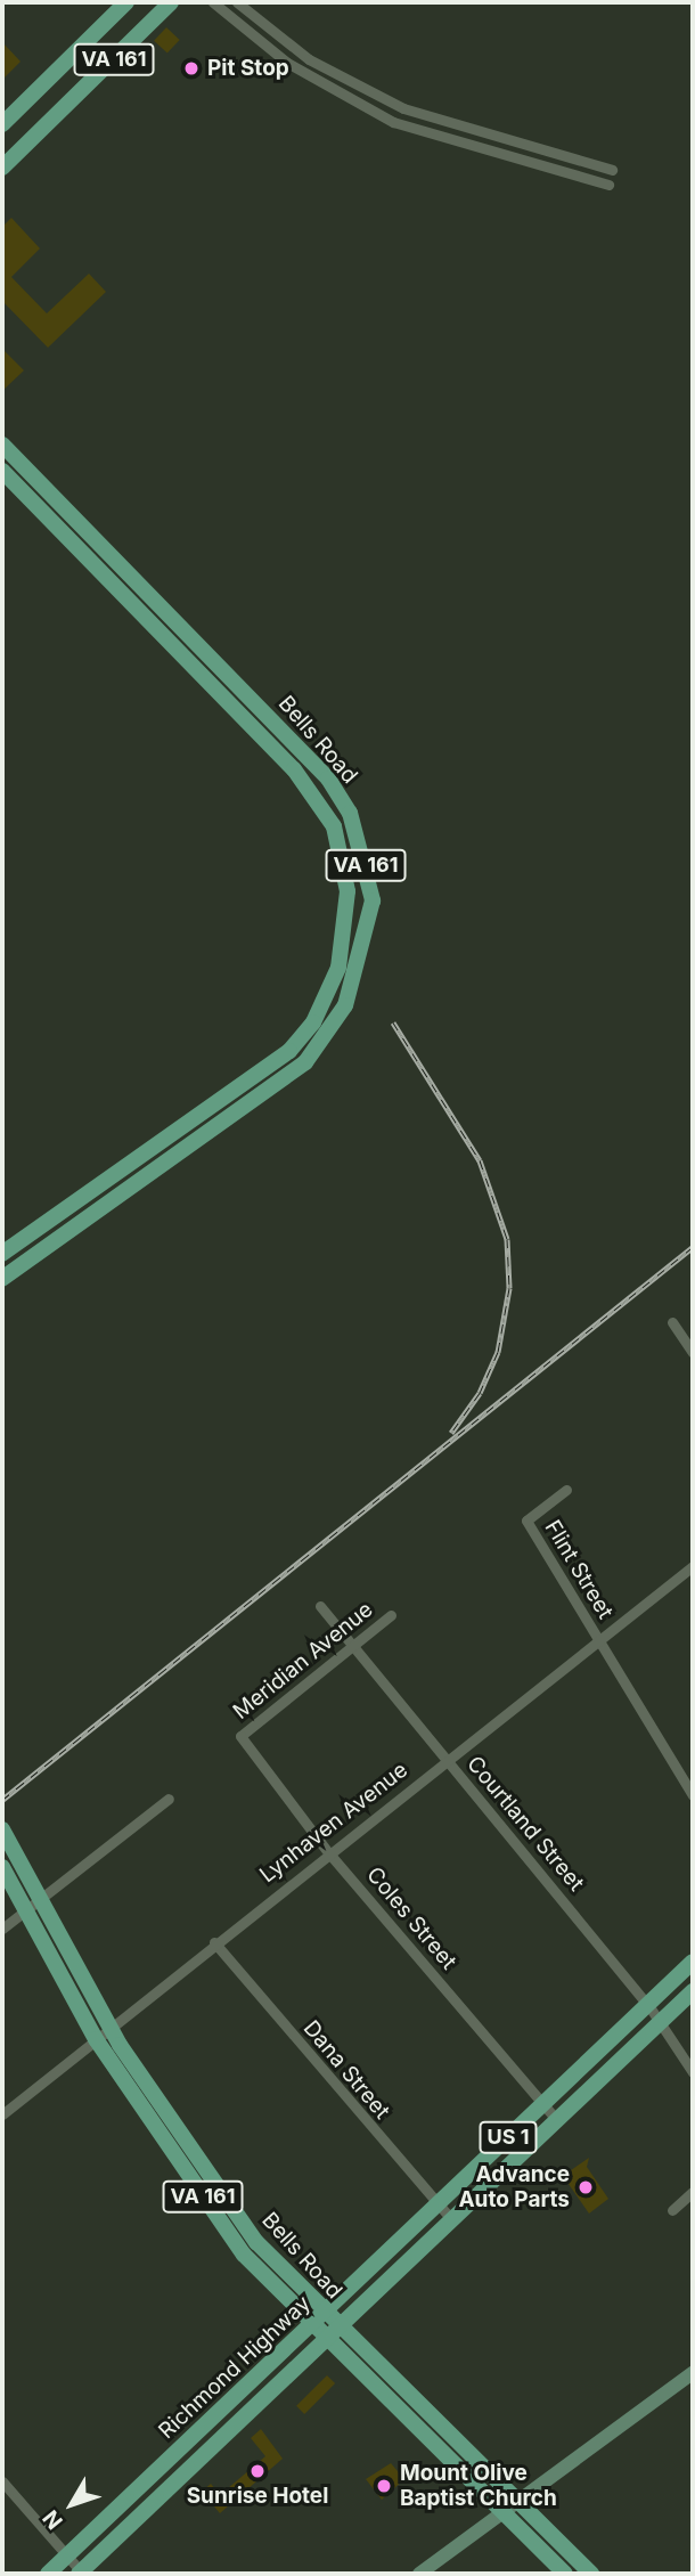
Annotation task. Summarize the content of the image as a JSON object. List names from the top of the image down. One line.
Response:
{"streets":{"main road":["VA 161","Bells Road","US 1","Richmond Highway"],"street":["Flint Street","Meridian Avenue","Lynhaven Avenue","Courtland Street","Coles Street","Dana Street"]},"crossings":[["Bells Road","Lynhaven Avenue"],["Bells Road","Richmond Highway"],["Flint Street","Lynhaven Avenue"],["Meridian Avenue","Courtland Street"],["Meridian Avenue","Coles Street"],["Lynhaven Avenue","Courtland Street"],["Lynhaven Avenue","Coles Street"],["Lynhaven Avenue","Dana Street"],["Courtland Street","Richmond Highway"],["Coles Street","Richmond Highway"],["Dana Street","Richmond Highway"]],"places":["Pit Stop","Advance Auto Parts","Sunrise Hotel","Mount Olive Baptist Church"],"north":"bottom left"}
